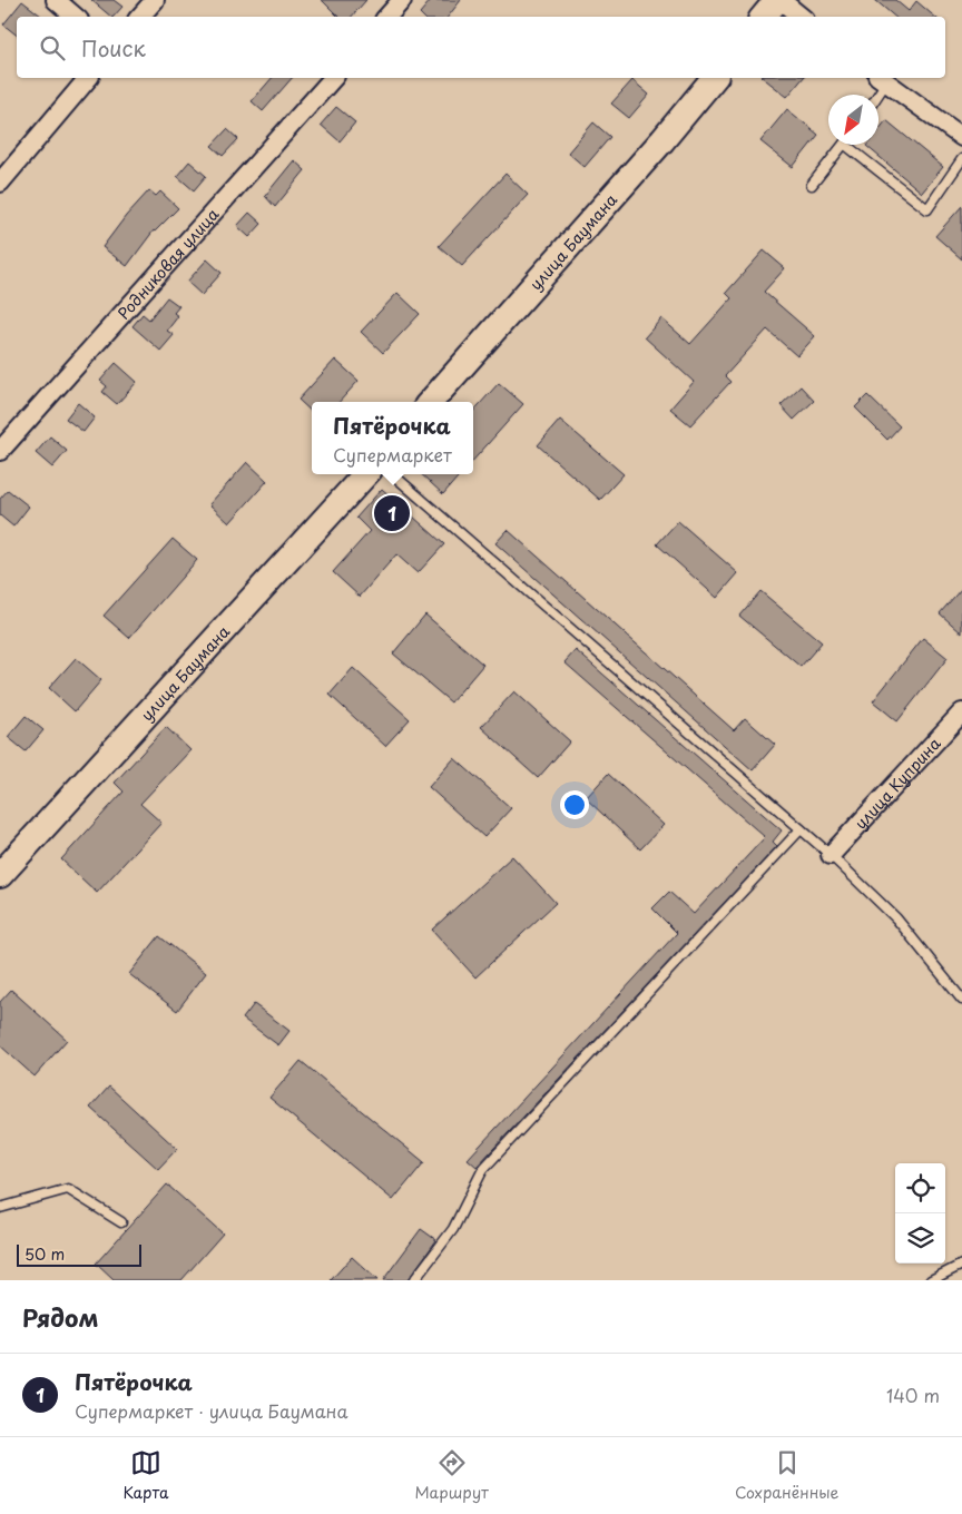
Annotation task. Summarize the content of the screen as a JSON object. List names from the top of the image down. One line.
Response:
{"streets":{"street":["улица Баумана","Родниковая улица","улица Куприна"]},"scale_bar":"50 m","north":"bottom left","page":{"search":"Поиск","popup":["Пятёрочка","Супермаркет"],"pins":"1","scale":"50 m","heading":"Рядом","list":[{"mark":"1","name":"Пятёрочка","note":"Супермаркет · улица Баумана","value":"140 m"}],"nav":["Карта","Маршрут","Сохранённые"]}}
